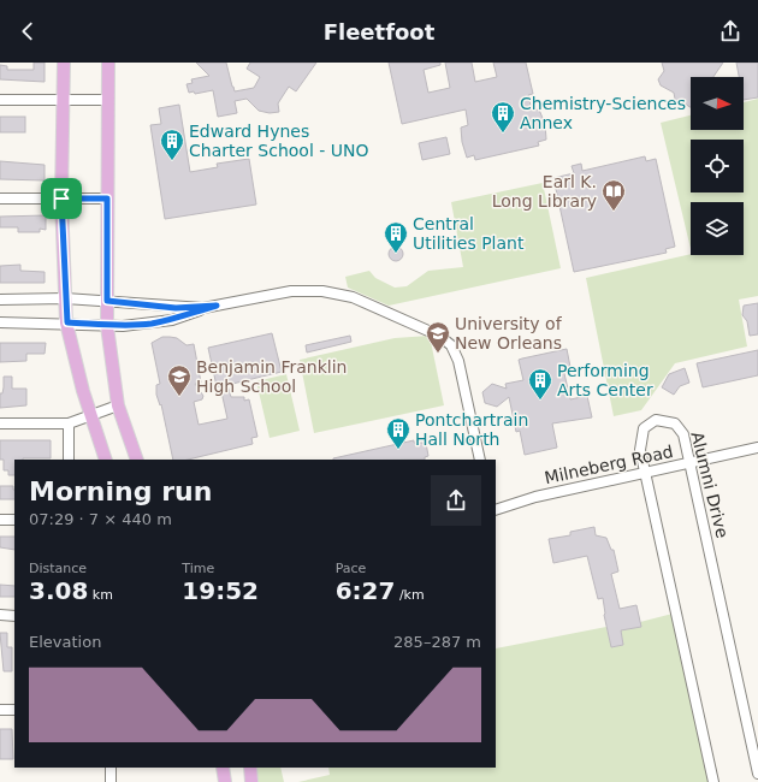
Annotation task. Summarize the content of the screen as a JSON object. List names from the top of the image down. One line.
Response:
{"streets":{"street":["Milneberg Road","Alumni Drive"]},"crossings":[["Milneberg Road","Alumni Drive"]],"places":{"building":["Chemistry-Sciences Annex","Edward Hynes Charter School - UNO","Central Utilities Plant","Performing Arts Center","Pontchartrain Hall North"],"library":["Earl K. Long Library"],"school or university":["University of New Orleans","Benjamin Franklin High School"]},"north":"right","page":{"header":"Fleetfoot","heading":["Morning run","07:29 · 7 × 440 m"],"stats":[["Distance","3.08 km"],["Time","19:52"],["Pace","6:27 /km"]],"chart":["Elevation","285–287 m"]}}
